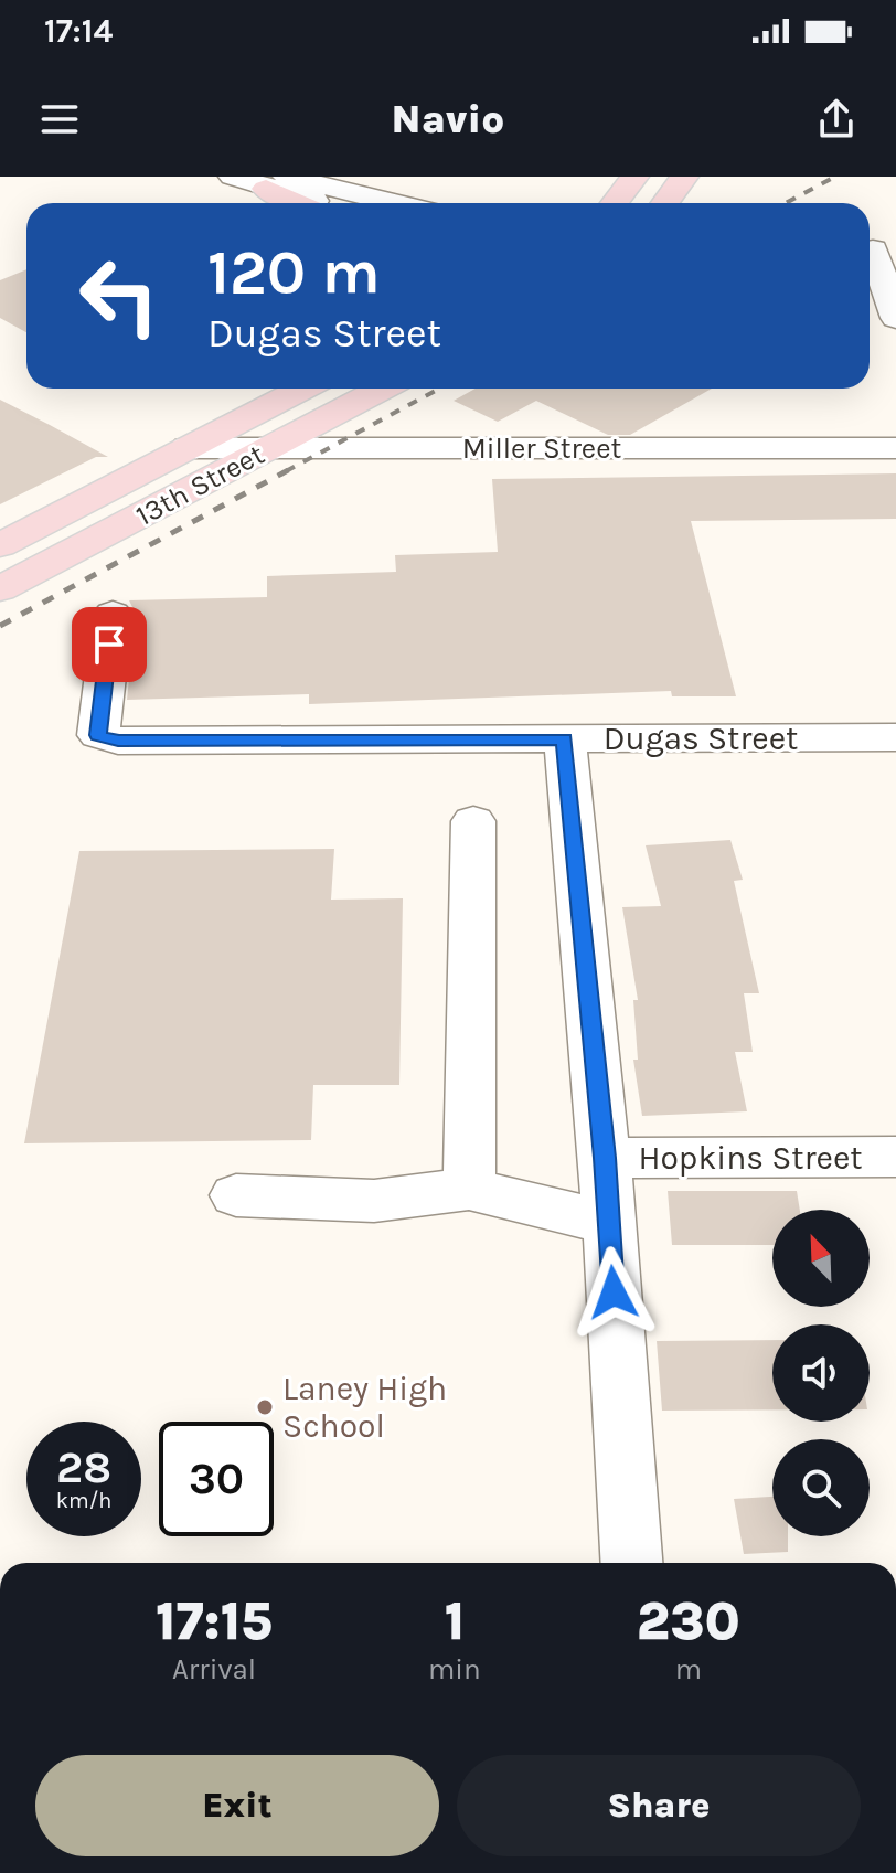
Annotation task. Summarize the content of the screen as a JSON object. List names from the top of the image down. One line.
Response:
{"streets":{"main road":["13th Street"],"street":["Miller Street","Dugas Street","Hopkins Street"]},"crossings":[["Miller Street","13th Street"]],"places":["Laney High School"],"north":"top left","page":{"status":"17:14","header":"Navio","turn":["120 m","Dugas Street"],"speed":"28 km/h","limit":"30","eta":["17:15","Arrival","1","min","230","m"],"buttons":["Exit","Share"]}}
